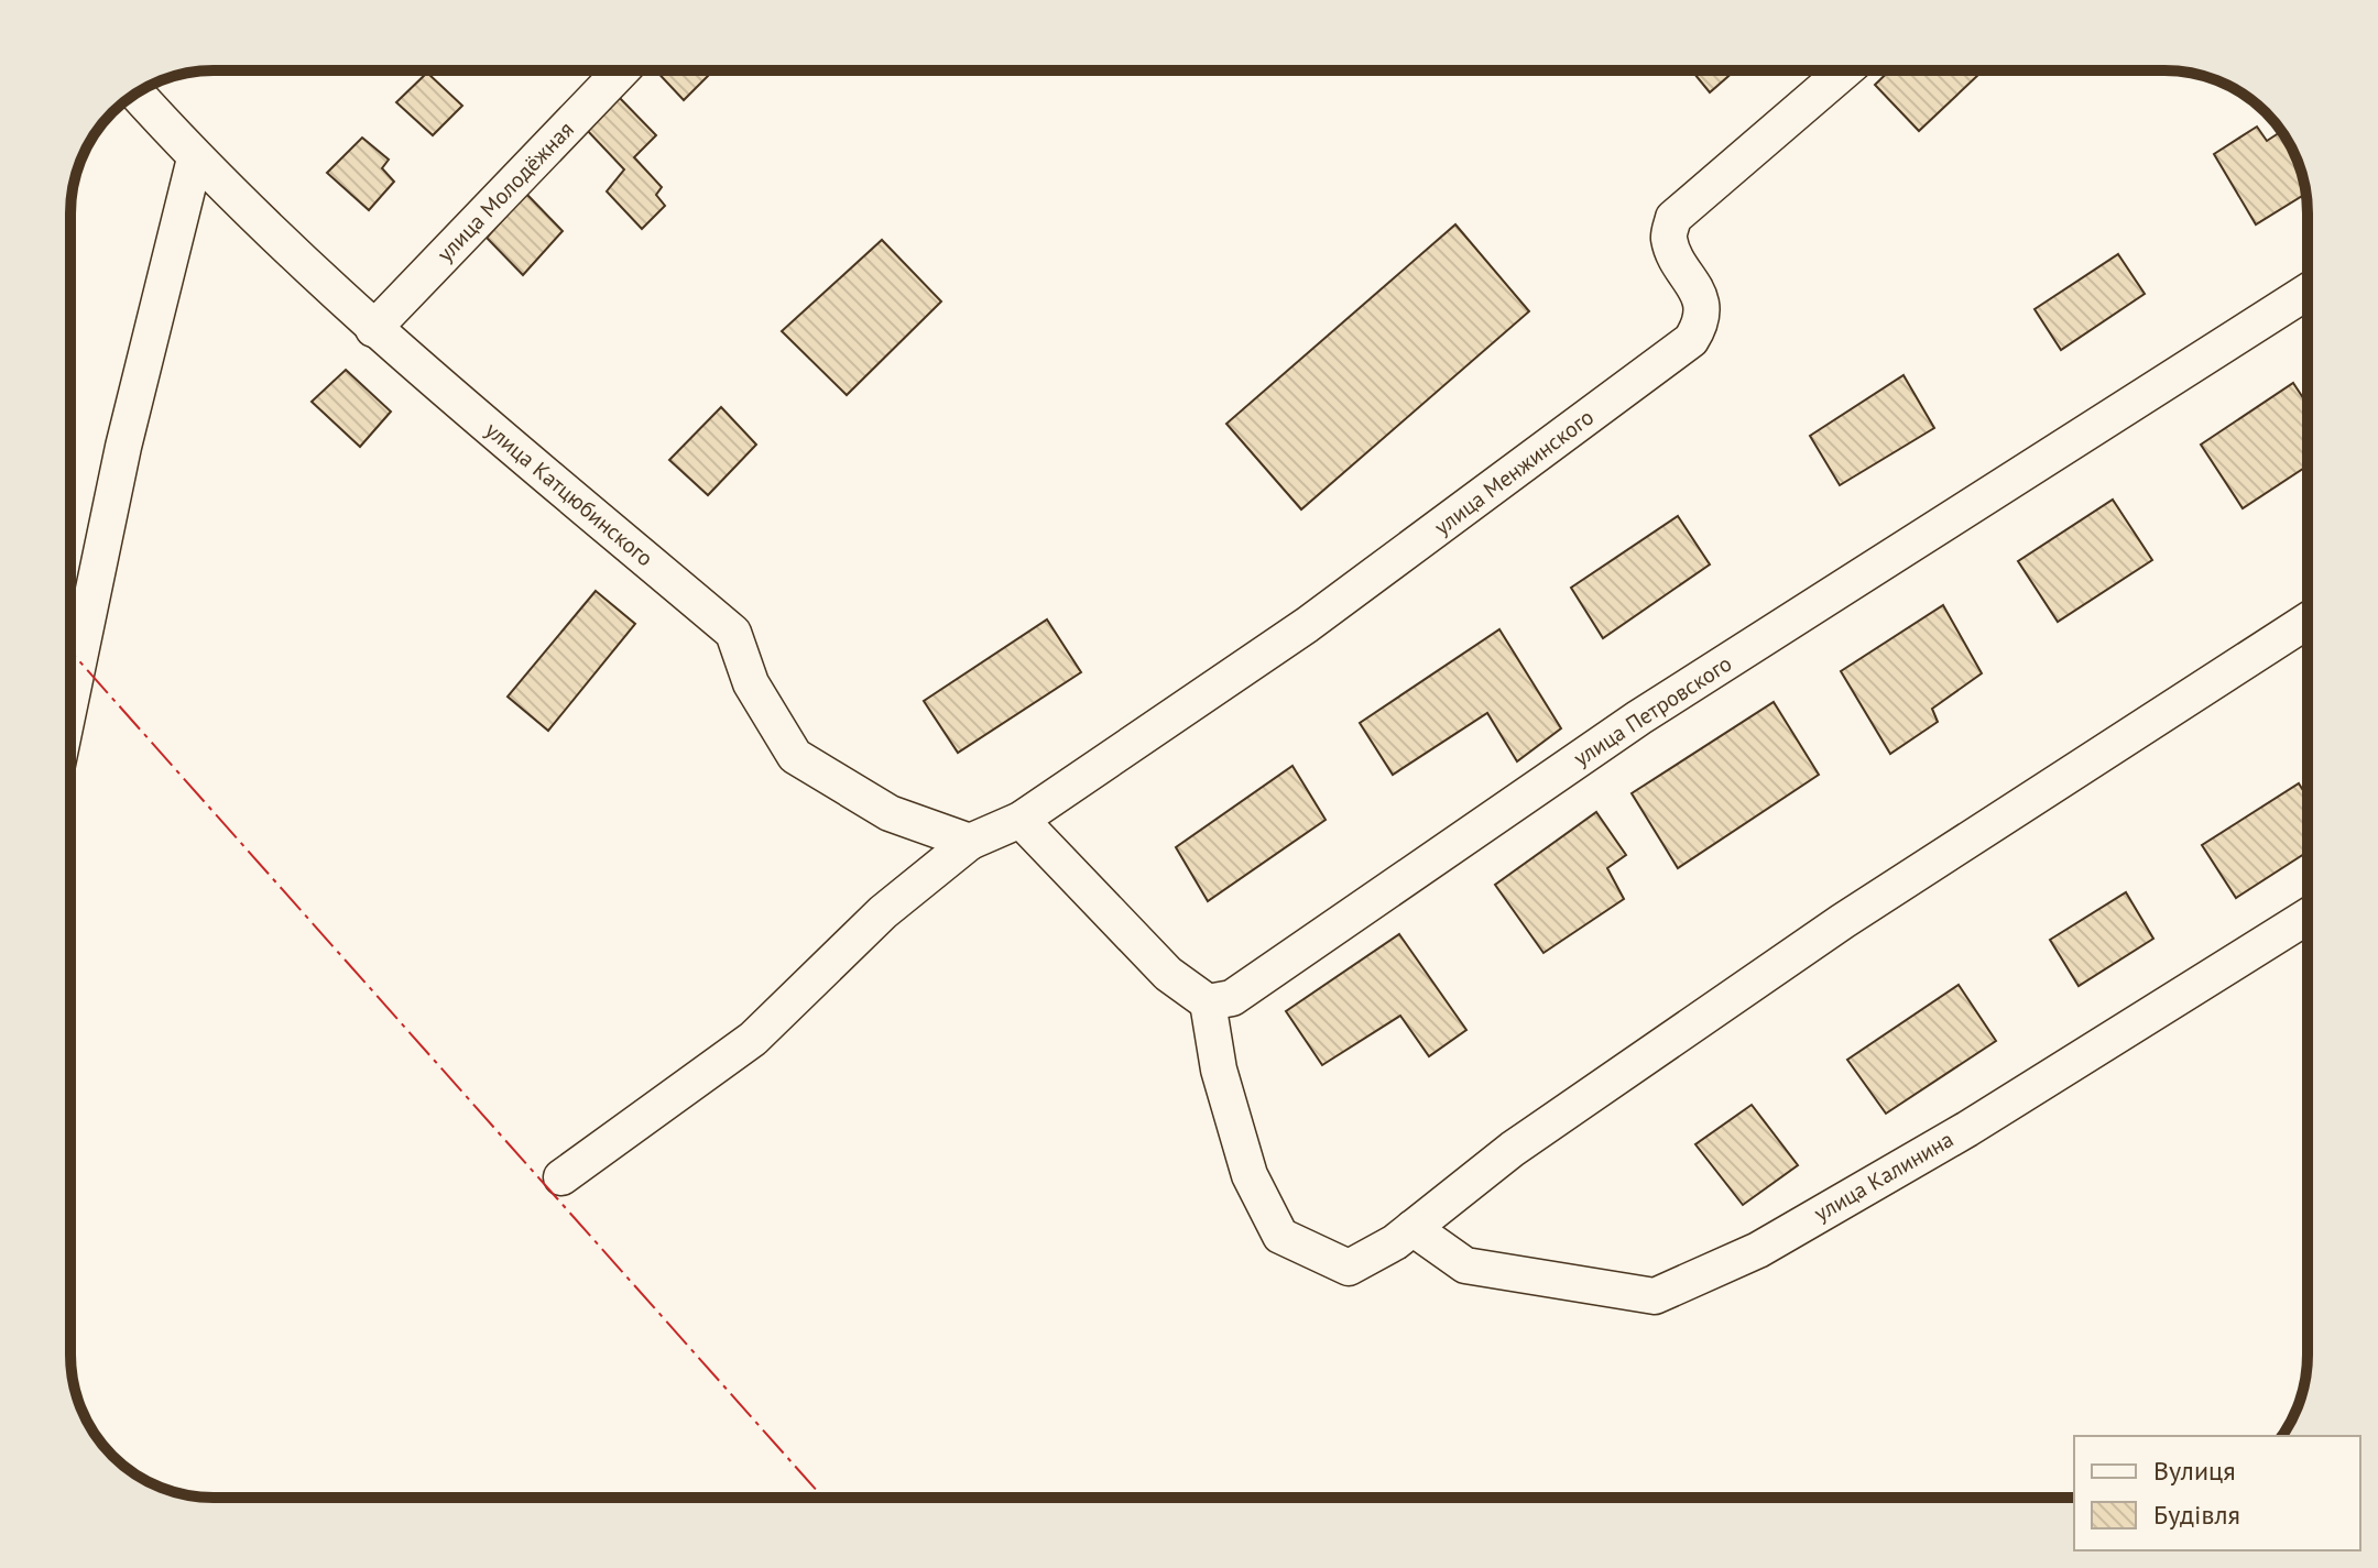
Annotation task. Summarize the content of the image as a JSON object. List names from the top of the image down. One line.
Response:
{"streets":{"street":["улица Молодёжная","улица Менжинского","улица Катцюбинского","улица Петровского","улица Калинина"]},"crossings":[["улица Молодёжная","улица Катцюбинского"]],"legend":["Вулиця","Будівля"]}
